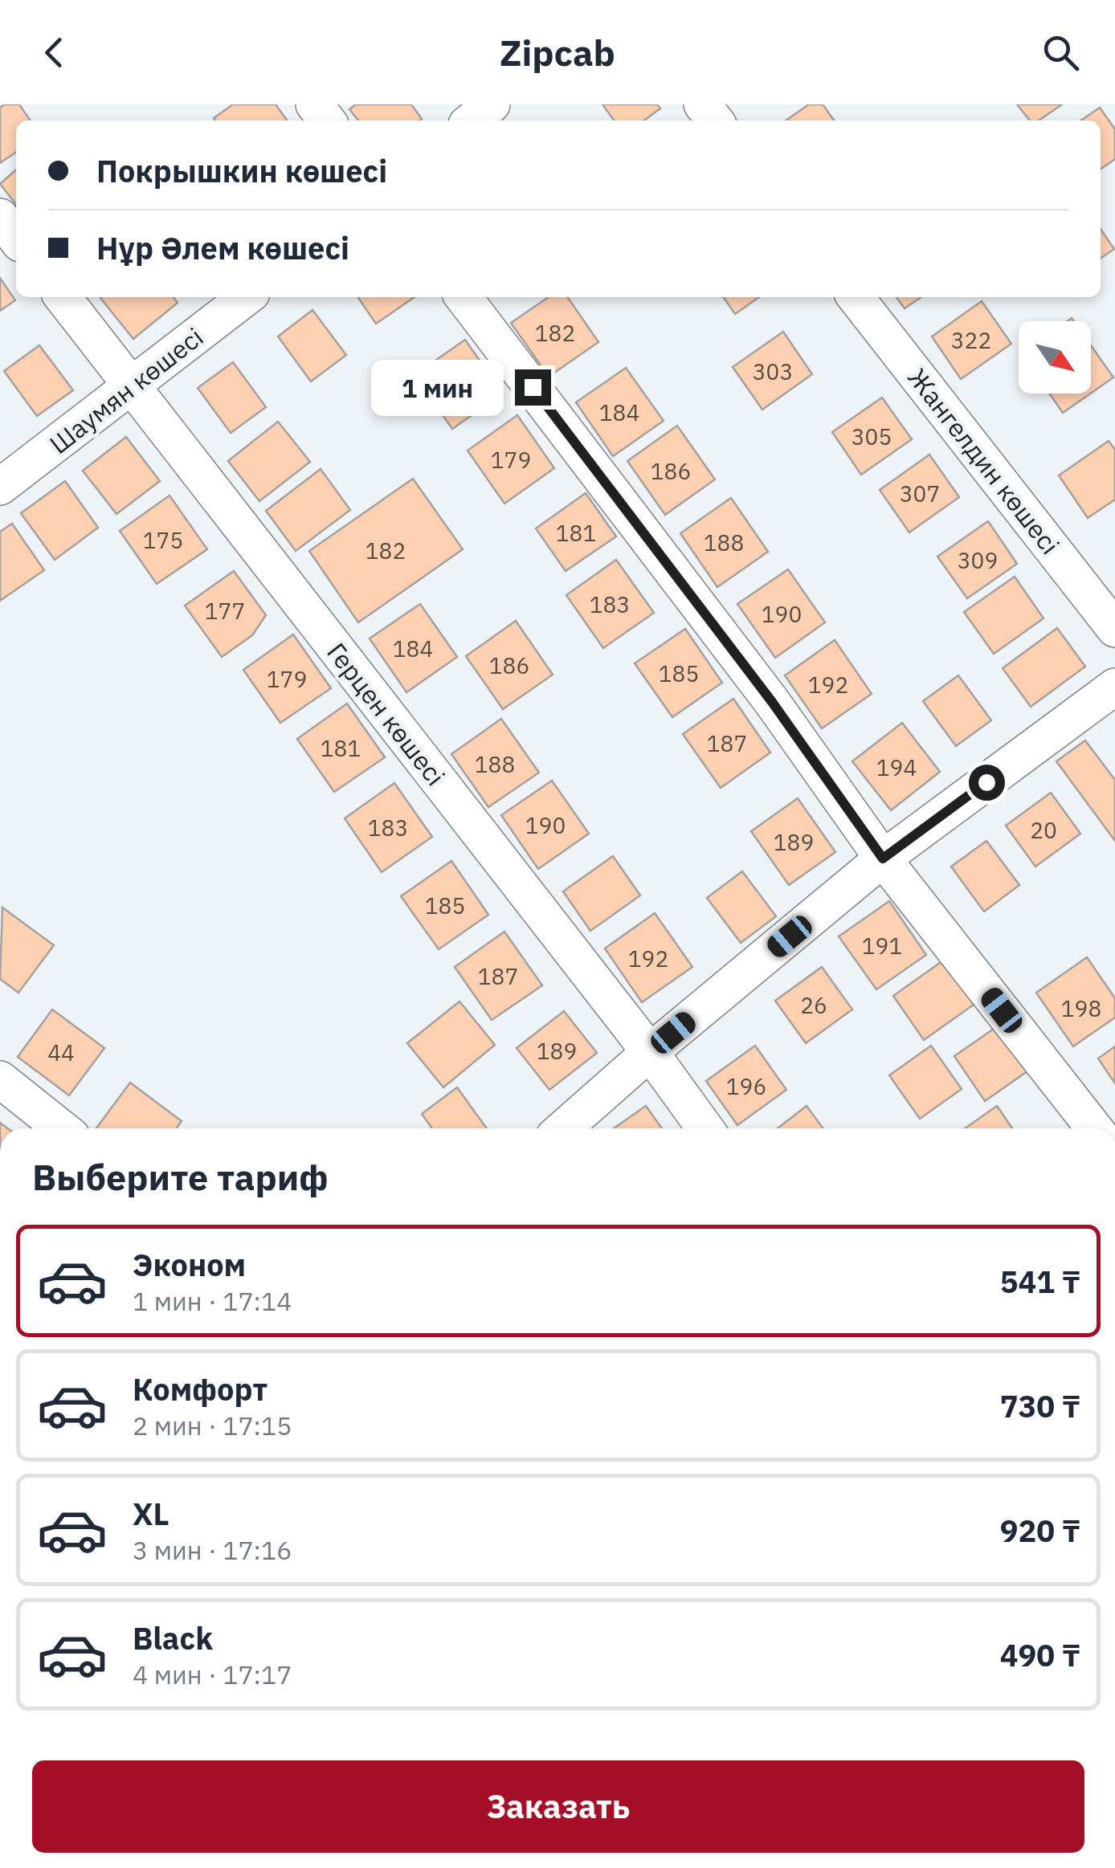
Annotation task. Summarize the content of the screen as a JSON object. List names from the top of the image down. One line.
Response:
{"streets":{"street":["Шаумян көшесі","Жангелдин көшесі","Герцен көшесі"]},"crossings":[["Шаумян көшесі","Герцен көшесі"]],"house_numbers":["182","322","303","184","305","179","186","307","181","175","188","182","309","183","177","190","184","186","185","179","192","187","181","188","194","190","183","20","189","185","191","192","187","26","198","189","44","196"],"north":"bottom right","page":{"header":"Zipcab","banner":["Покрышкин көшесі","Нұр Әлем көшесі"],"bubble":"1 мин","heading":"Выберите тариф","list":[{"name":"Эконом","note":"1 мин · 17:14","value":"541 ₸"},{"name":"Комфорт","note":"2 мин · 17:15","value":"730 ₸"},{"name":"XL","note":"3 мин · 17:16","value":"920 ₸"},{"name":"Black","note":"4 мин · 17:17","value":"490 ₸"}],"buttons":"Заказать"}}
